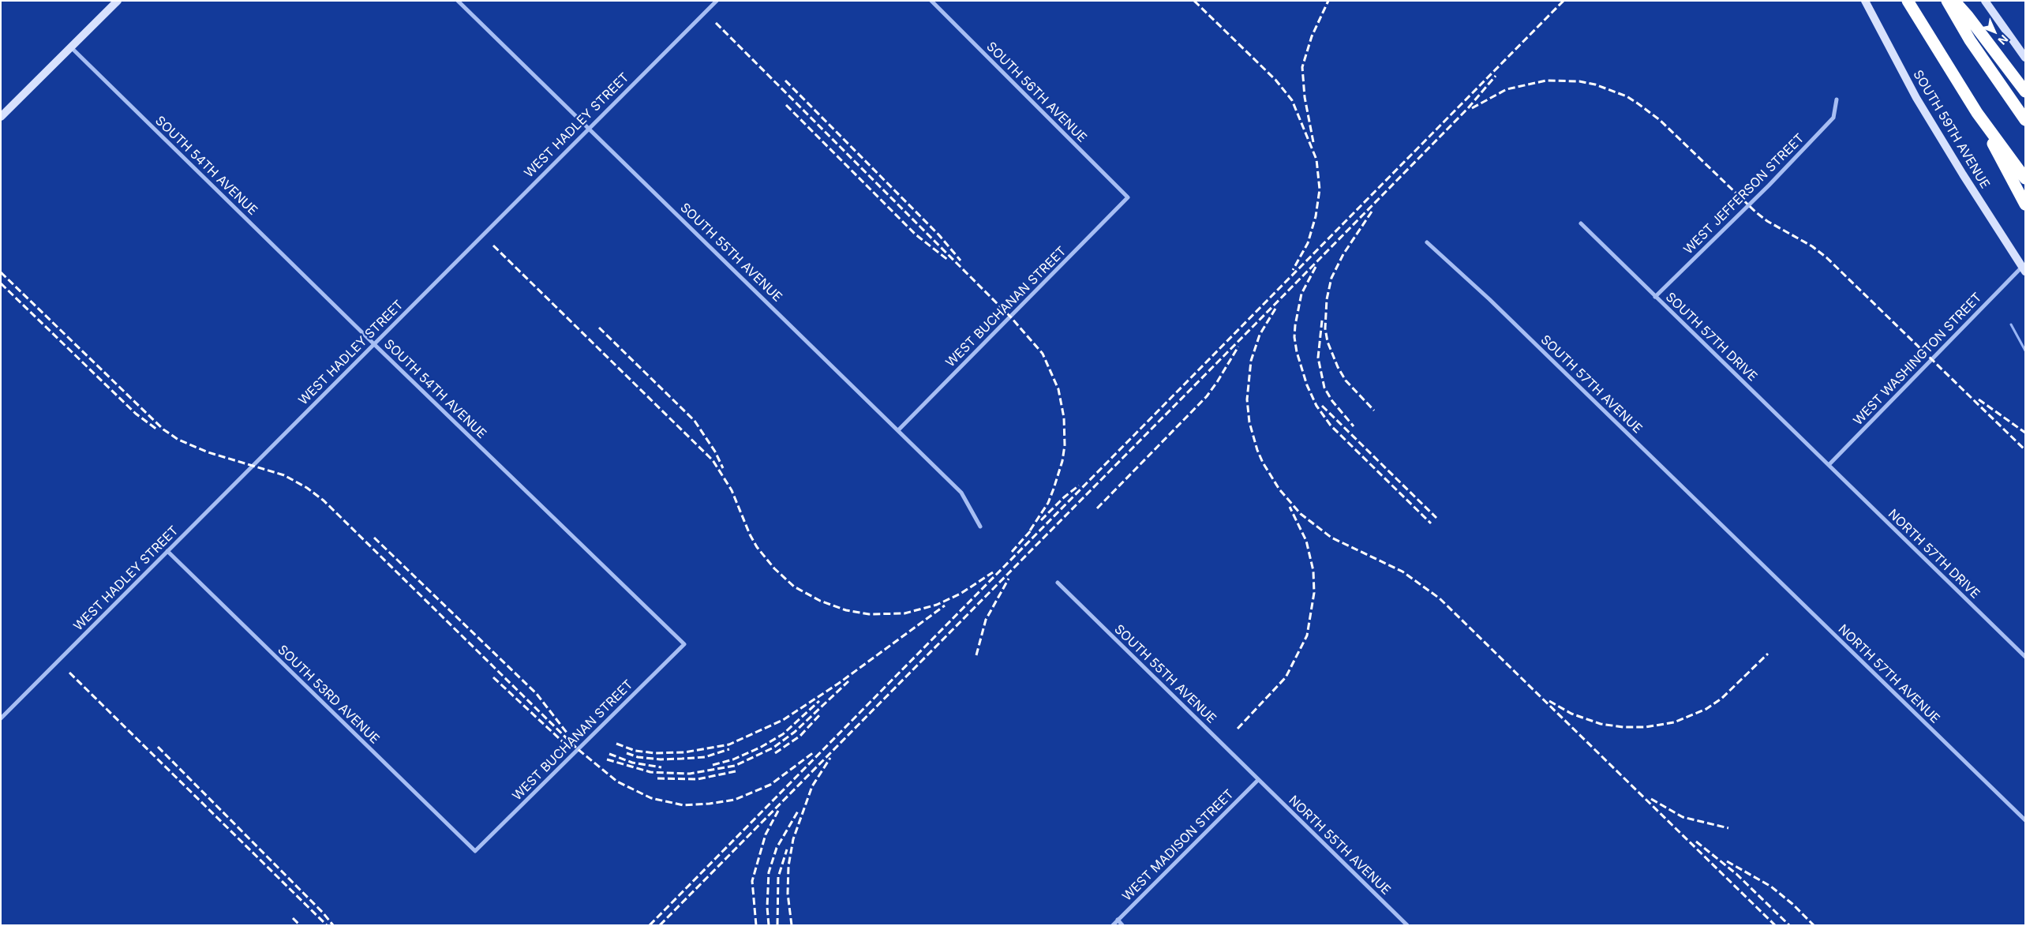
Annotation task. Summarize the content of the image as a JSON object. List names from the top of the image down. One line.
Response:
{"streets":{"main road":["SOUTH 59TH AVENUE"],"street":["SOUTH 56TH AVENUE","WEST HADLEY STREET","SOUTH 54TH AVENUE","WEST JEFFERSON STREET","SOUTH 55TH AVENUE","WEST BUCHANAN STREET","SOUTH 57TH DRIVE","WEST WASHINGTON STREET","SOUTH 57TH AVENUE","NORTH 57TH DRIVE","NORTH 57TH AVENUE","SOUTH 53RD AVENUE","WEST MADISON STREET","NORTH 55TH AVENUE"]},"crossings":[["SOUTH 56TH AVENUE","WEST BUCHANAN STREET"],["WEST HADLEY STREET","SOUTH 54TH AVENUE"],["WEST HADLEY STREET","SOUTH 55TH AVENUE"],["WEST HADLEY STREET","SOUTH 53RD AVENUE"],["SOUTH 59TH AVENUE","WEST WASHINGTON STREET"],["SOUTH 54TH AVENUE","WEST BUCHANAN STREET"],["WEST JEFFERSON STREET","SOUTH 57TH DRIVE"],["SOUTH 55TH AVENUE","WEST BUCHANAN STREET"],["SOUTH 55TH AVENUE","WEST MADISON STREET"],["SOUTH 55TH AVENUE","NORTH 55TH AVENUE"],["WEST BUCHANAN STREET","SOUTH 53RD AVENUE"],["SOUTH 57TH DRIVE","WEST WASHINGTON STREET"],["SOUTH 57TH DRIVE","NORTH 57TH DRIVE"],["WEST WASHINGTON STREET","NORTH 57TH DRIVE"],["SOUTH 57TH AVENUE","NORTH 57TH AVENUE"],["WEST MADISON STREET","NORTH 55TH AVENUE"]],"north":"bottom right"}
